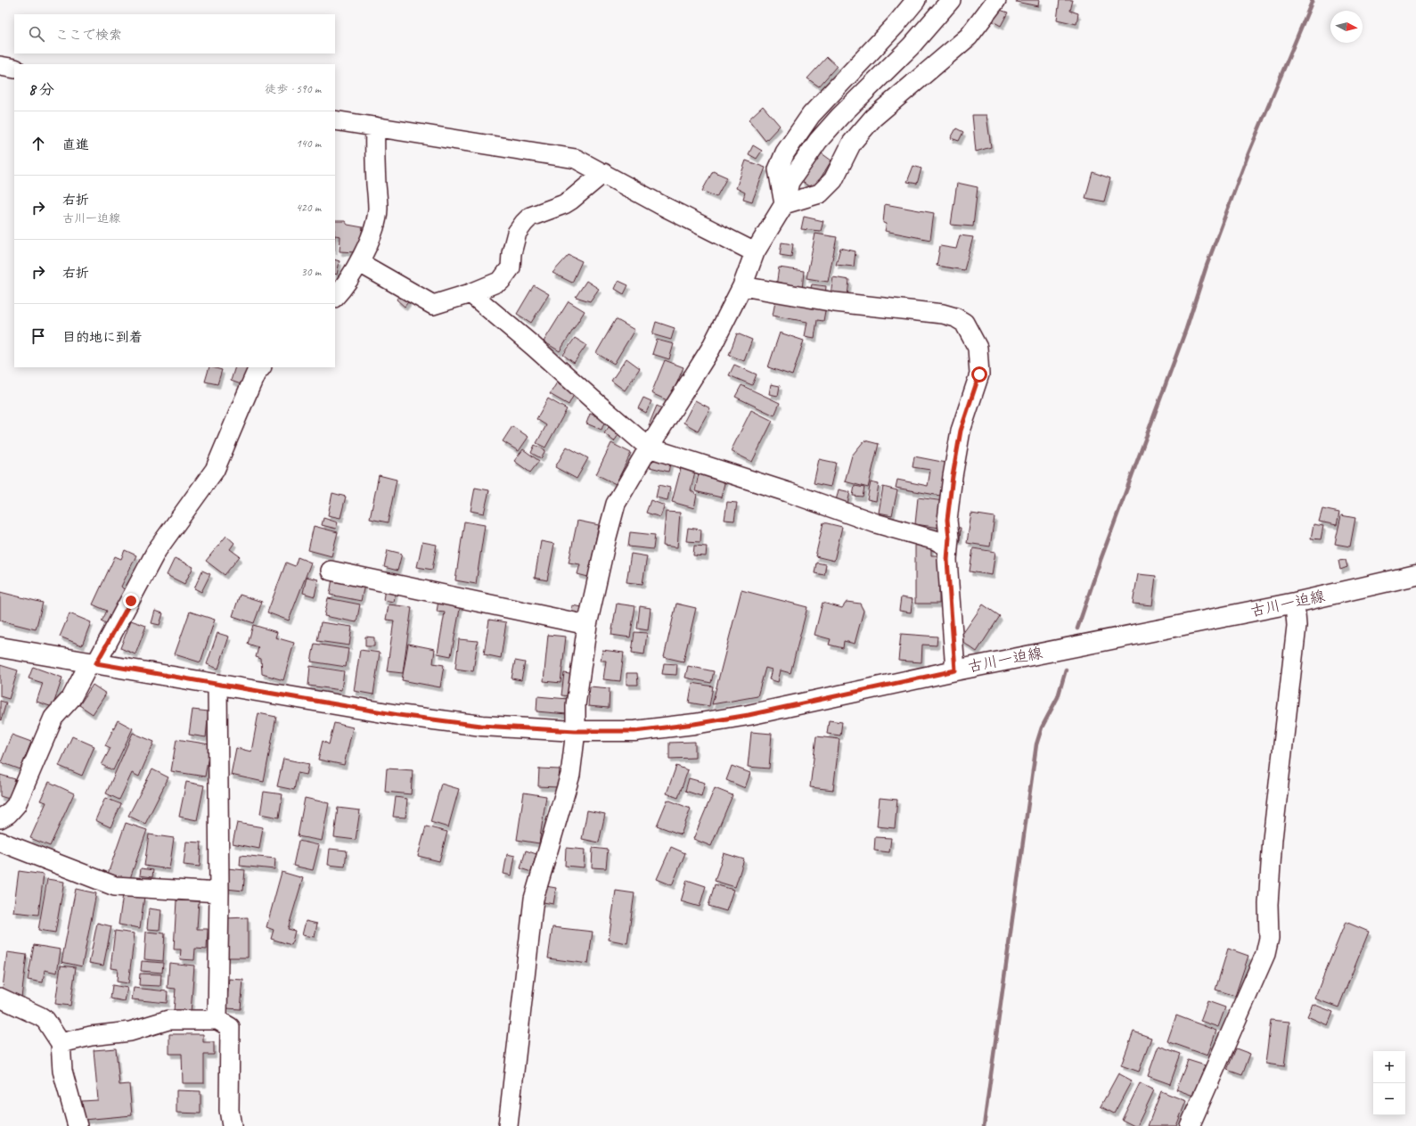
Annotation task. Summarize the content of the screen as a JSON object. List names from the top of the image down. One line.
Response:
{"streets":{"main road":["古川一迫線"]},"north":"right","page":{"search":"ここで検索","heading":["8 分","徒歩 · 590 m"],"list":[["直進","140 m"],["右折","古川一迫線","420 m"],["右折","30 m"],"目的地に到着"],"map_buttons":["+","−"]}}
